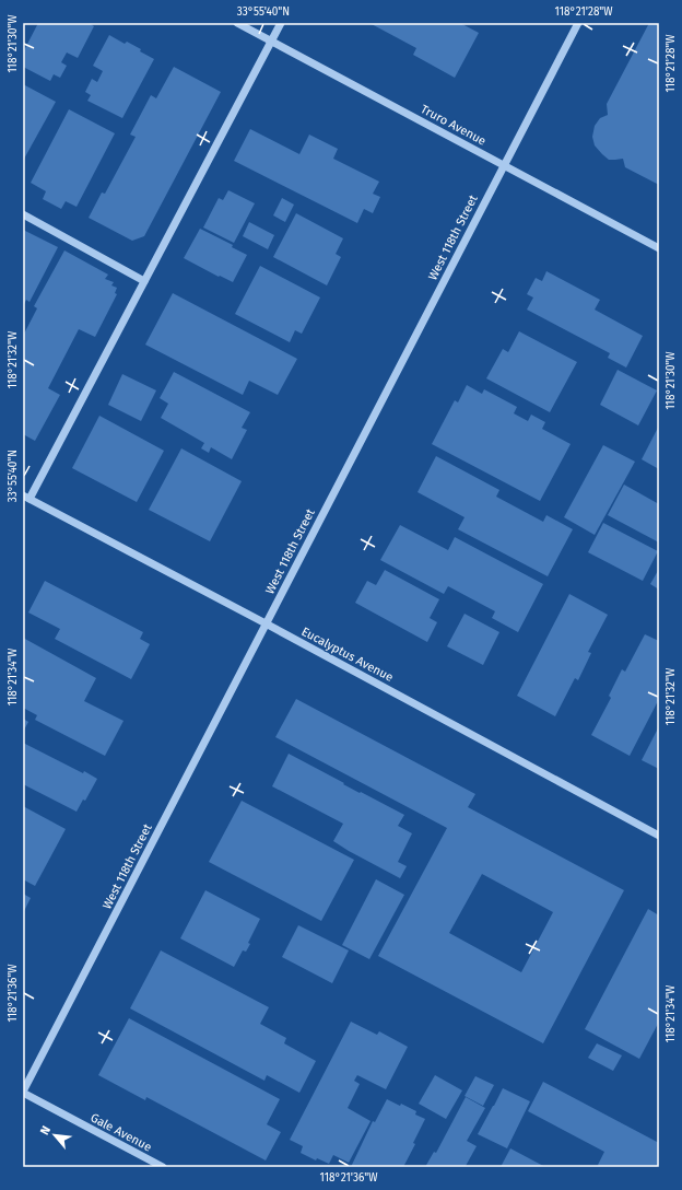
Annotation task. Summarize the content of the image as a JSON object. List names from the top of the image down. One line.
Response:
{"streets":{"street":["Truro Avenue","West 118th Street","Eucalyptus Avenue","Gale Avenue"]},"crossings":[["Truro Avenue","West 118th Street"],["West 118th Street","Eucalyptus Avenue"],["West 118th Street","Gale Avenue"]],"north":"top left","coordinates":["33°55'40\"N","118°21'28\"W","118°21'30\"W","118°21'32\"W","118°21'34\"W","118°21'36\"W"]}
